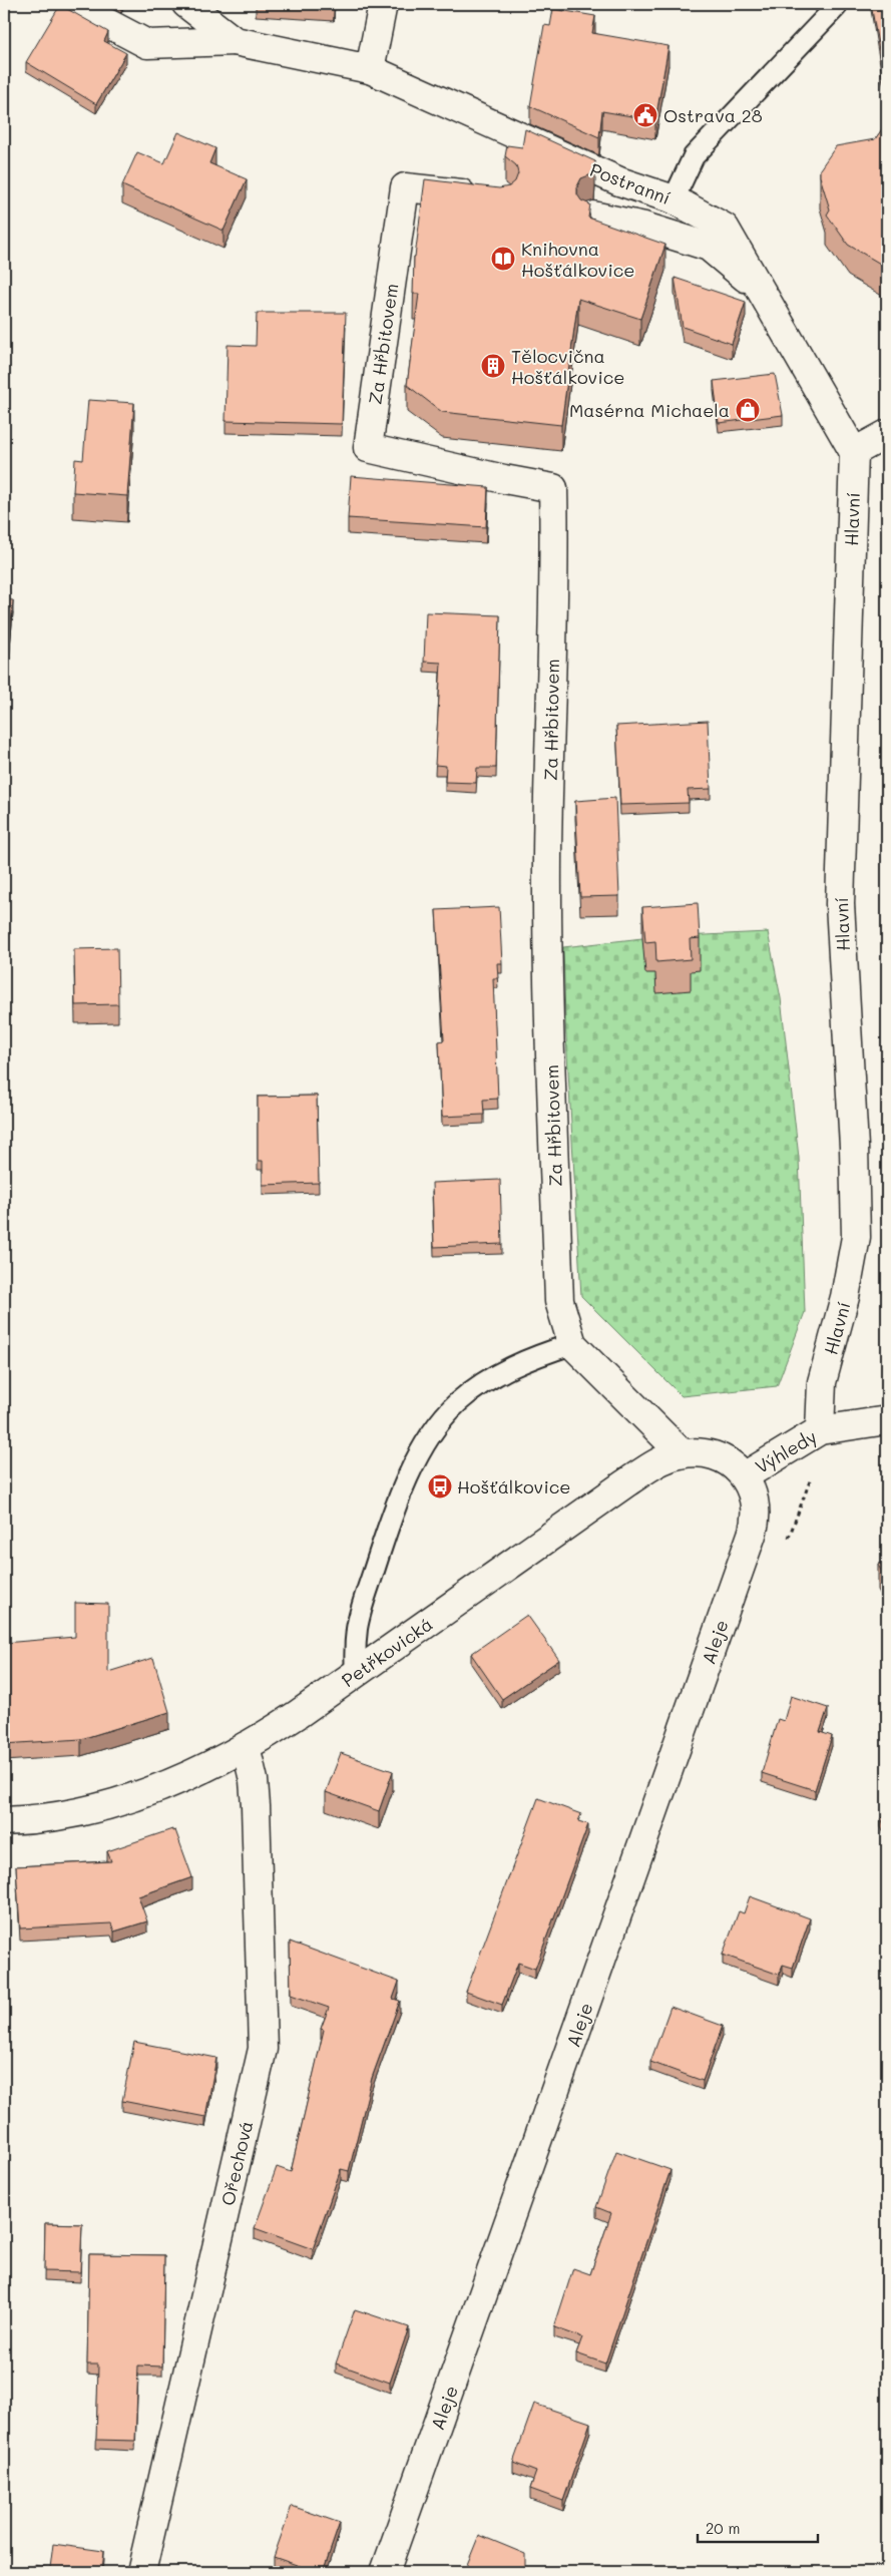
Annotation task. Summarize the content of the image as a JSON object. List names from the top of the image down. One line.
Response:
{"streets":{"street":["Postranní","Za Hřbitovem","Hlavní","Výhledy","Aleje","Petřkovická","Ořechová"]},"crossings":[["Postranní","Hlavní"],["Za Hřbitovem","Petřkovická"],["Hlavní","Výhledy"],["Výhledy","Aleje"],["Výhledy","Petřkovická"],["Aleje","Petřkovická"],["Petřkovická","Ořechová"]],"places":{"public building":["Ostrava 28"],"library":["Knihovna Hošťálkovice"],"building":["Tělocvična Hošťálkovice"],"shop":["Masérna Michaela"],"bus stop":["Hošťálkovice"]},"scale_bar":"20 m"}
